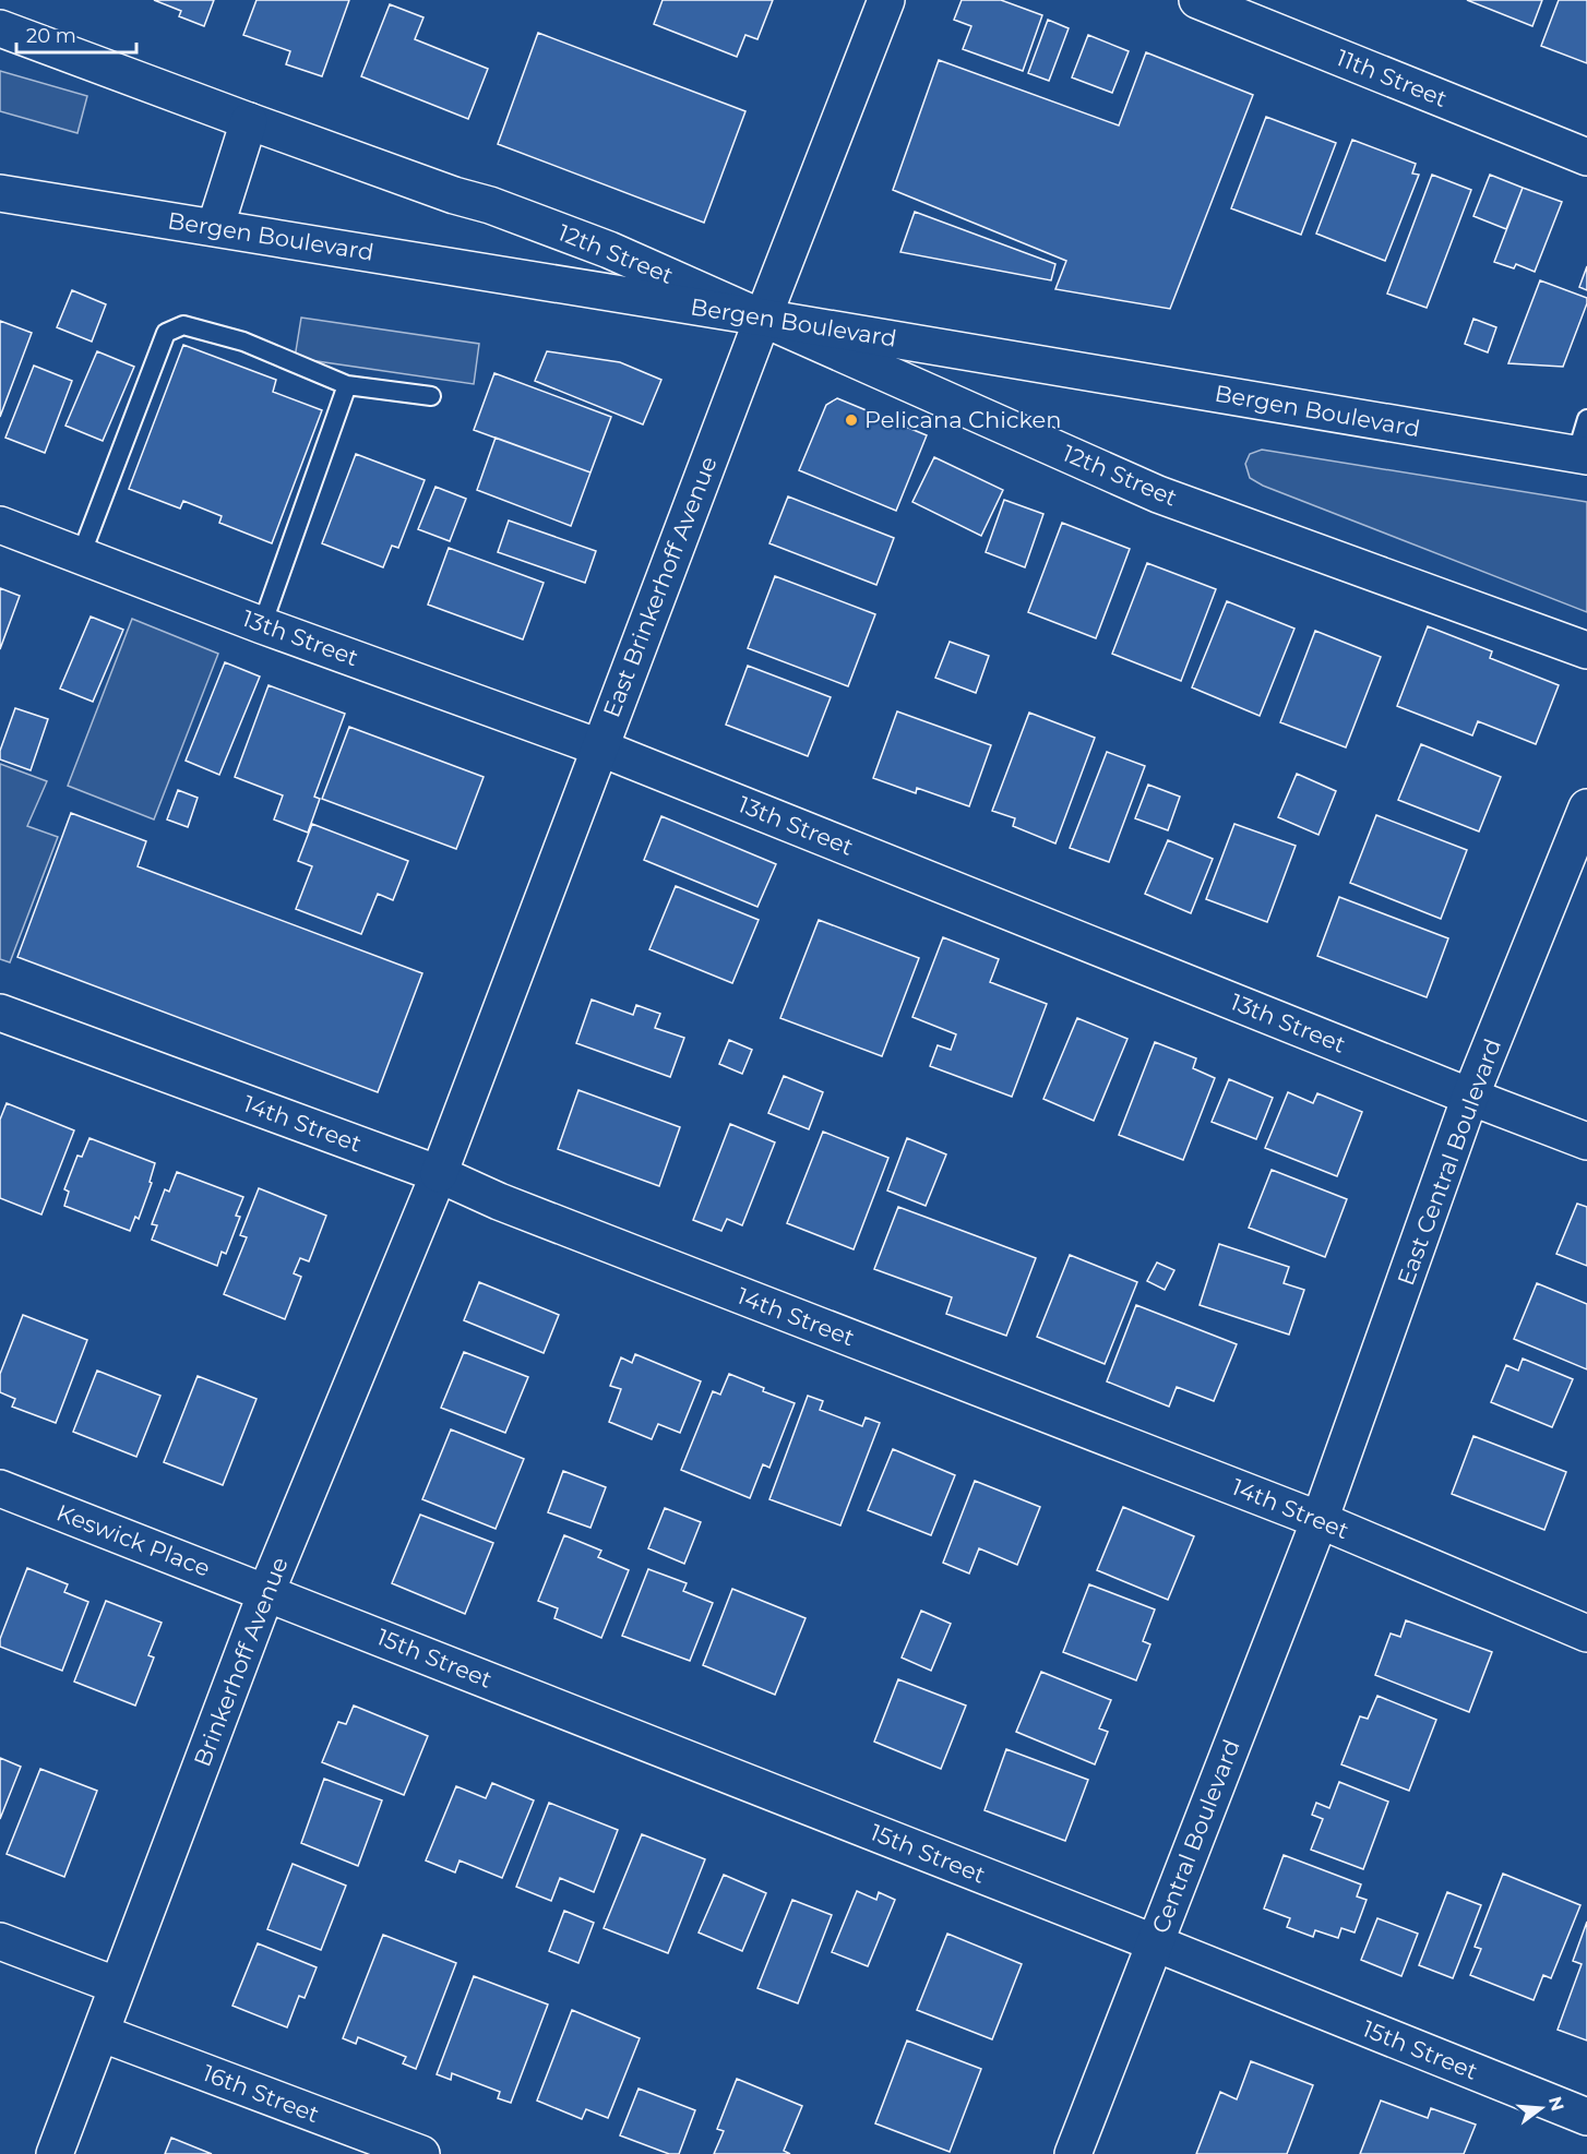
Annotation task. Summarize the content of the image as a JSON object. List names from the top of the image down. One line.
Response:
{"streets":{"street":["11th Street","Bergen Boulevard","12th Street","East Brinkerhoff Avenue","13th Street","14th Street","East Central Boulevard","Keswick Place","15th Street","Brinkerhoff Avenue","Central Boulevard","16th Street"]},"crossings":[["Bergen Boulevard","12th Street"],["Bergen Boulevard","East Brinkerhoff Avenue"],["12th Street","East Brinkerhoff Avenue"],["East Brinkerhoff Avenue","13th Street"],["East Brinkerhoff Avenue","14th Street"],["East Brinkerhoff Avenue","Brinkerhoff Avenue"],["13th Street","East Central Boulevard"],["14th Street","East Central Boulevard"],["14th Street","Brinkerhoff Avenue"],["14th Street","Central Boulevard"],["East Central Boulevard","Central Boulevard"],["Keswick Place","15th Street"],["Keswick Place","Brinkerhoff Avenue"],["15th Street","Brinkerhoff Avenue"],["15th Street","Central Boulevard"],["Brinkerhoff Avenue","16th Street"]],"places":["Pelicana Chicken"],"scale_bar":"20 m","north":"right"}
